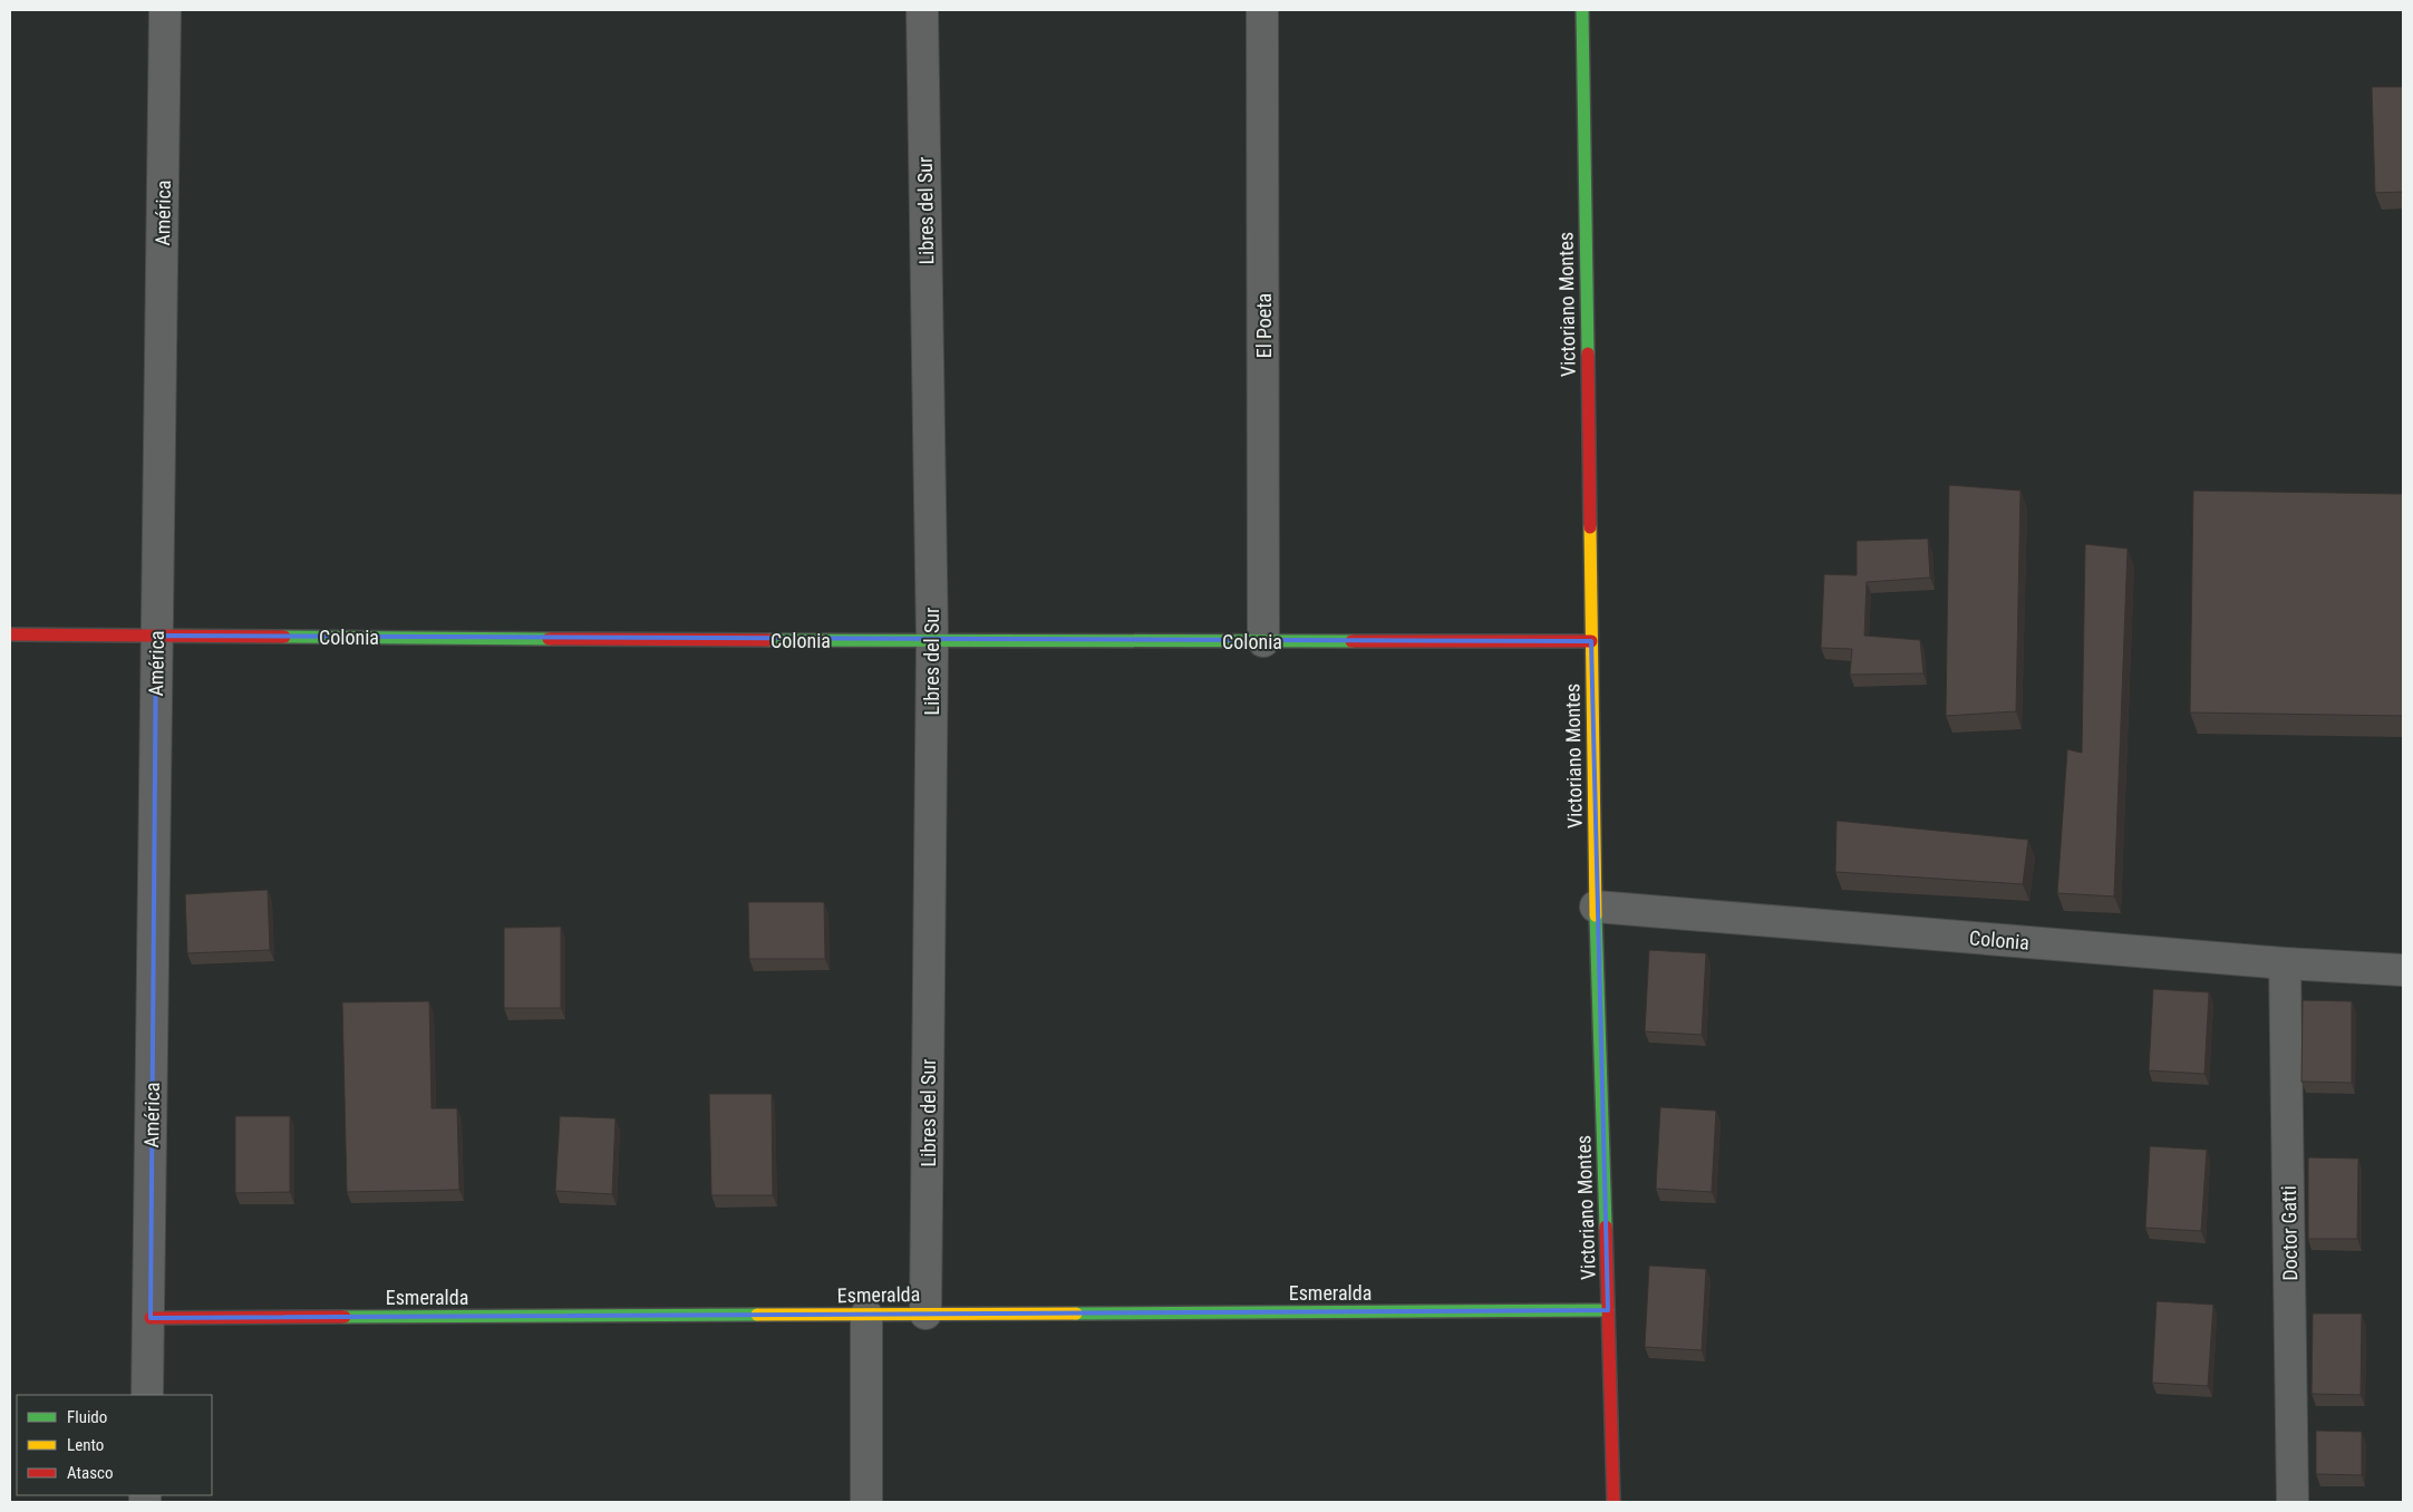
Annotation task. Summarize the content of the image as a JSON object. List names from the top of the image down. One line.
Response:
{"streets":{"street":["Libres del Sur","América","Victoriano Montes","El Poeta","Colonia","Doctor Gatti","Esmeralda"]},"crossings":[["Libres del Sur","Colonia"],["Libres del Sur","Esmeralda"],["América","Colonia"],["América","Esmeralda"],["Victoriano Montes","Colonia"],["Victoriano Montes","Esmeralda"],["El Poeta","Colonia"],["Colonia","Doctor Gatti"]],"legend":["Fluido","Lento","Atasco"]}
